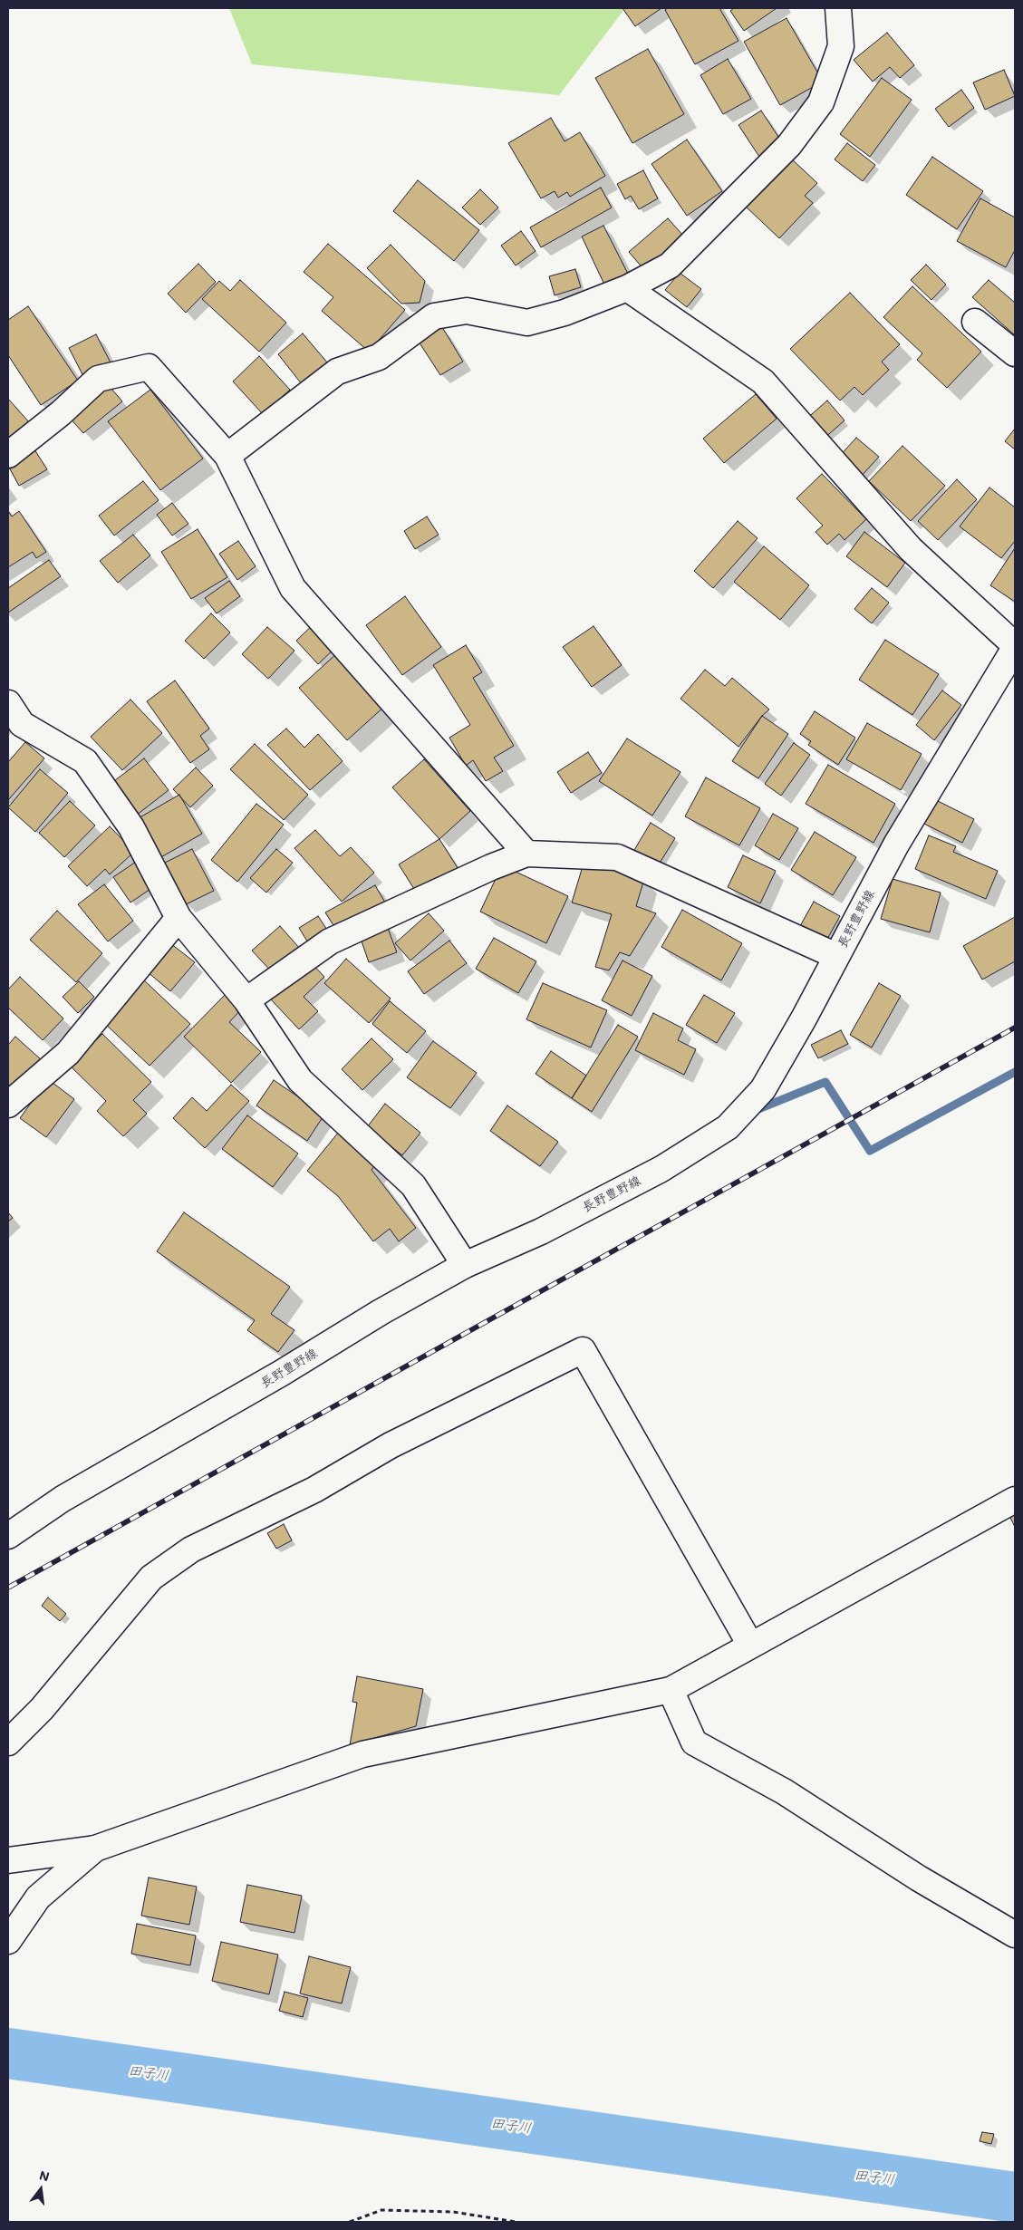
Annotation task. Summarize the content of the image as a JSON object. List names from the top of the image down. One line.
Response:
{"streets":{"street":["長野豊野線"]},"water":["田子川"],"north":"top"}
